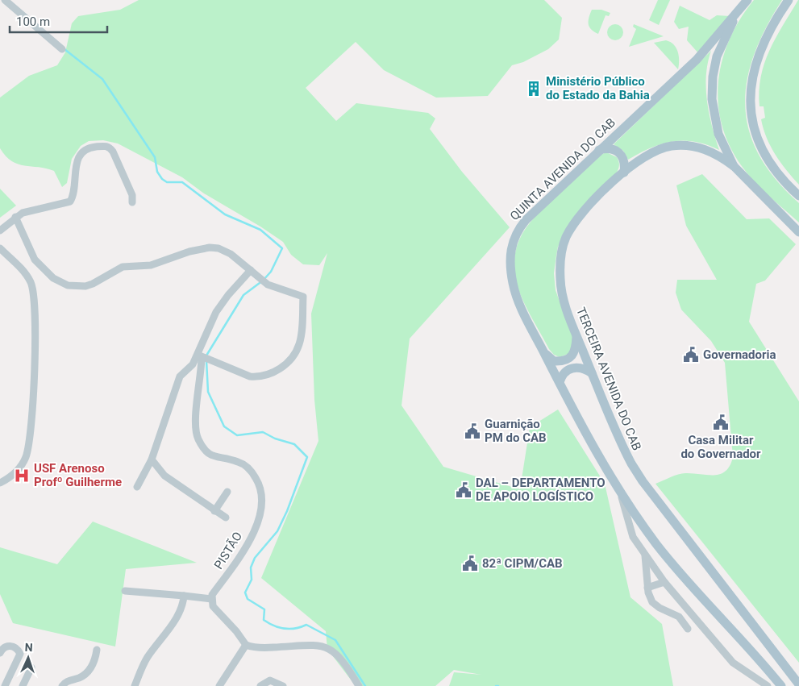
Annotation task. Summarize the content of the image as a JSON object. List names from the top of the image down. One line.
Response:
{"streets":{"main road":["QUINTA AVENIDA DO CAB","TERCEIRA AVENIDA DO CAB"],"street":["PISTÃO"]},"places":{"building":["Ministério Público do Estado da Bahia"],"public building":["Governadoria","Casa Militar do Governador","Guarnição PM do CAB","DAL – DEPARTAMENTO DE APOIO LOGÍSTICO","82ª CIPM/CAB"],"hospital":["USF Arenoso Profº Guilherme"]},"scale_bar":"100 m","north":"top"}
